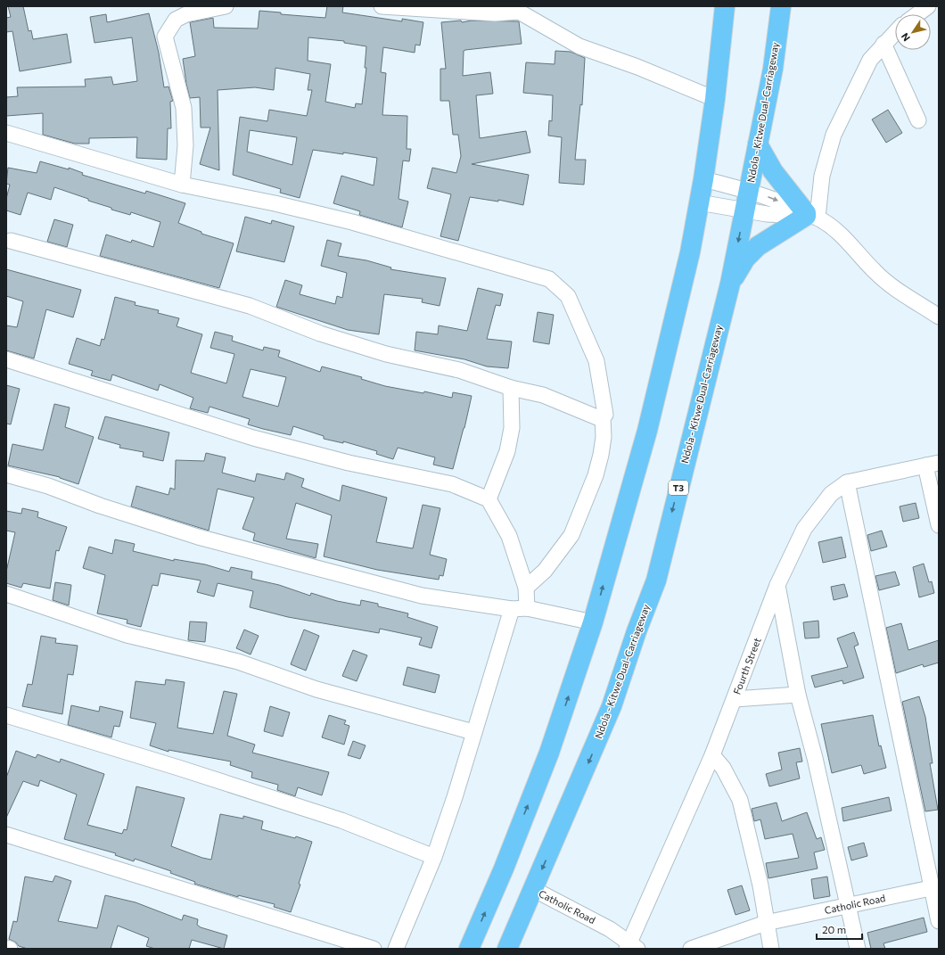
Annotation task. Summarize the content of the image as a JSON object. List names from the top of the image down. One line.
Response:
{"streets":{"highway":["Ndola - Kitwe Dual-Carriageway","T3"],"street":["Fourth Street","Catholic Road"]},"crossings":[["Ndola - Kitwe Dual-Carriageway","Catholic Road"],["Fourth Street","Catholic Road"]],"scale_bar":"20 m","north":"bottom left"}
